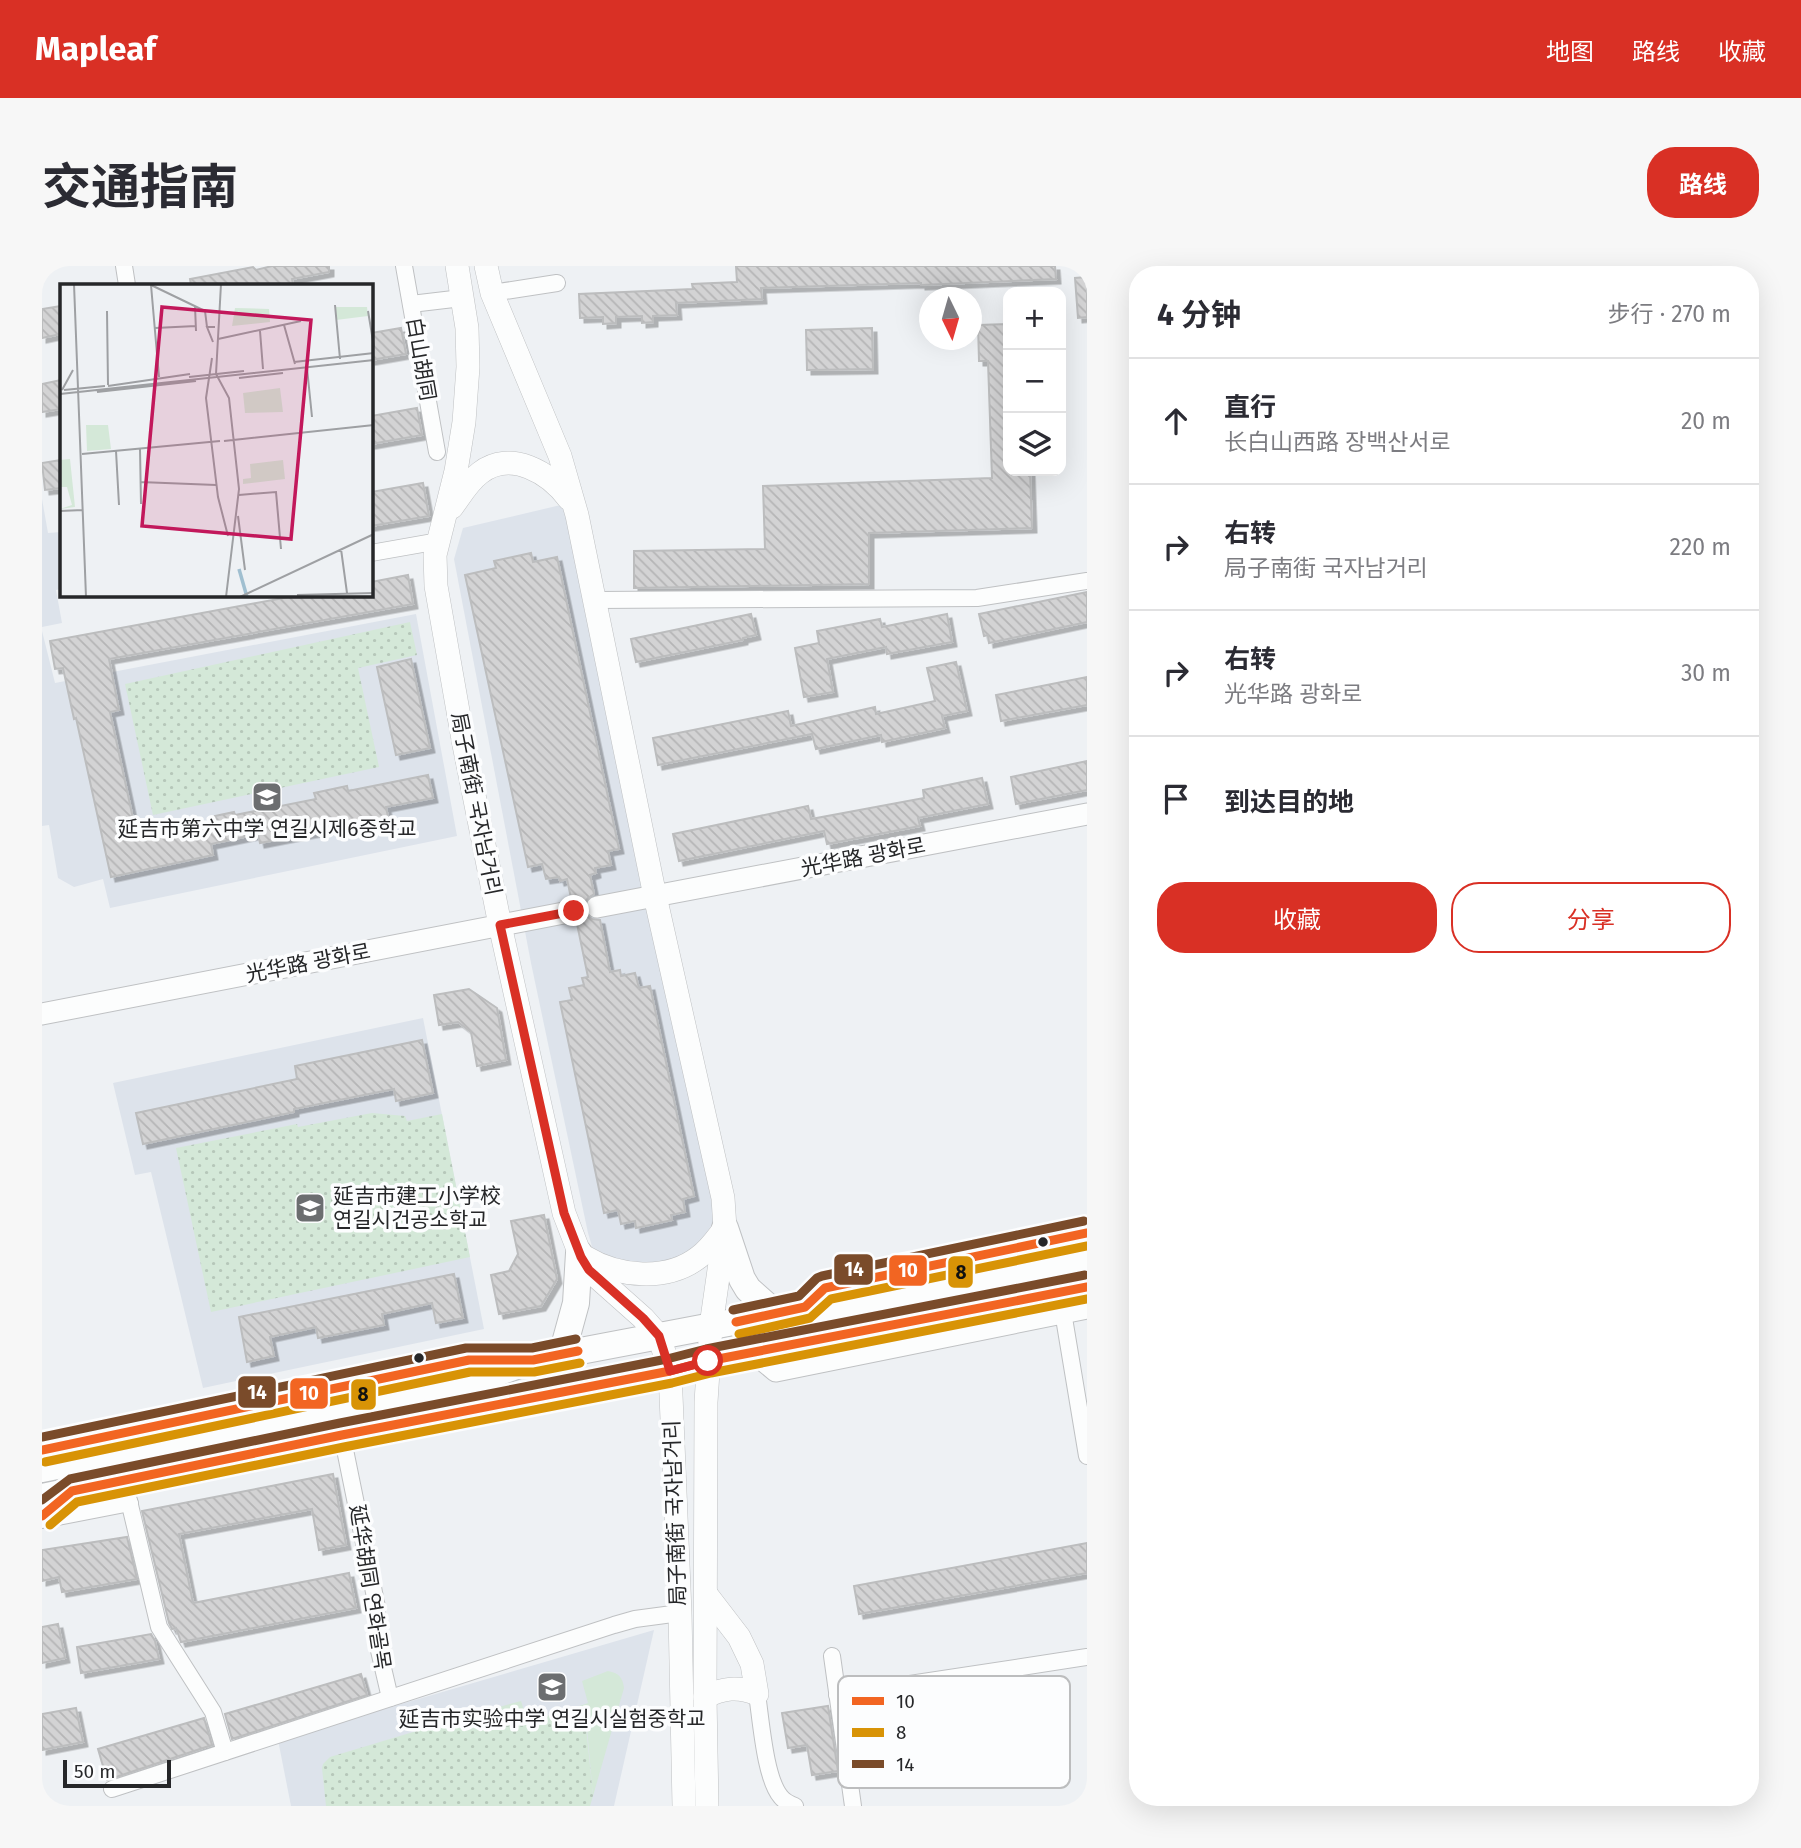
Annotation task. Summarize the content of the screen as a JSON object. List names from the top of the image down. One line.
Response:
{"streets":{"main road":["局子南街 국자남거리"],"street":["白山胡同","光华路 광화로","延华胡同 연화골목"]},"crossings":[["局子南街 국자남거리","光华路 광화로"]],"places":{"school or university":["延吉市第六中学 연길시제6중학교","延吉市建工小学校 연길시건공소학교","延吉市实验中学 연길시실험중학교"]},"lines":["transit line 14","transit line 10","transit line 8"],"legend":["10","8","14"],"scale_bar":"50 m","north":"bottom","page":{"header":"Mapleaf","nav":["地图","路线","收藏"],"title":"交通指南","buttons":["路线",["收藏","分享"]],"heading":["4 分钟","步行 · 270 m"],"map_buttons":["+","−"],"list":[["直行","长白山西路 장백산서로","20 m"],["右转","局子南街 국자남거리","220 m"],["右转","光华路 광화로","30 m"],"到达目的地"],"scale":"50 m"}}
